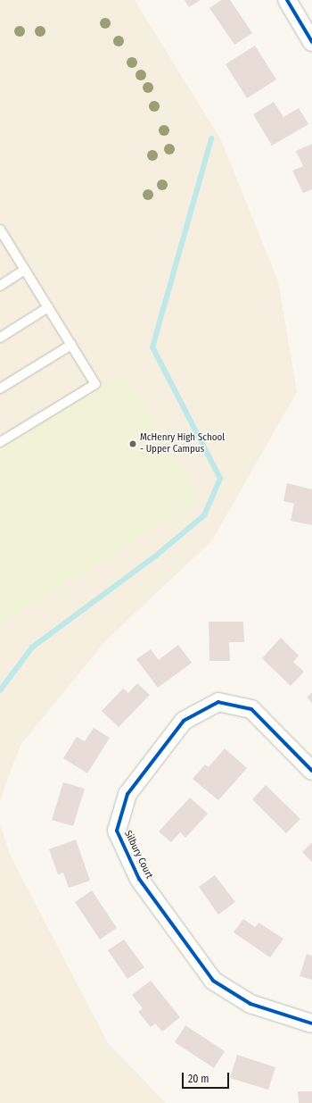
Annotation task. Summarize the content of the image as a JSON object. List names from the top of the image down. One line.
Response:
{"streets":{"street":["Silbury Court"]},"places":["McHenry High School - Upper Campus"],"scale_bar":"20 m"}
